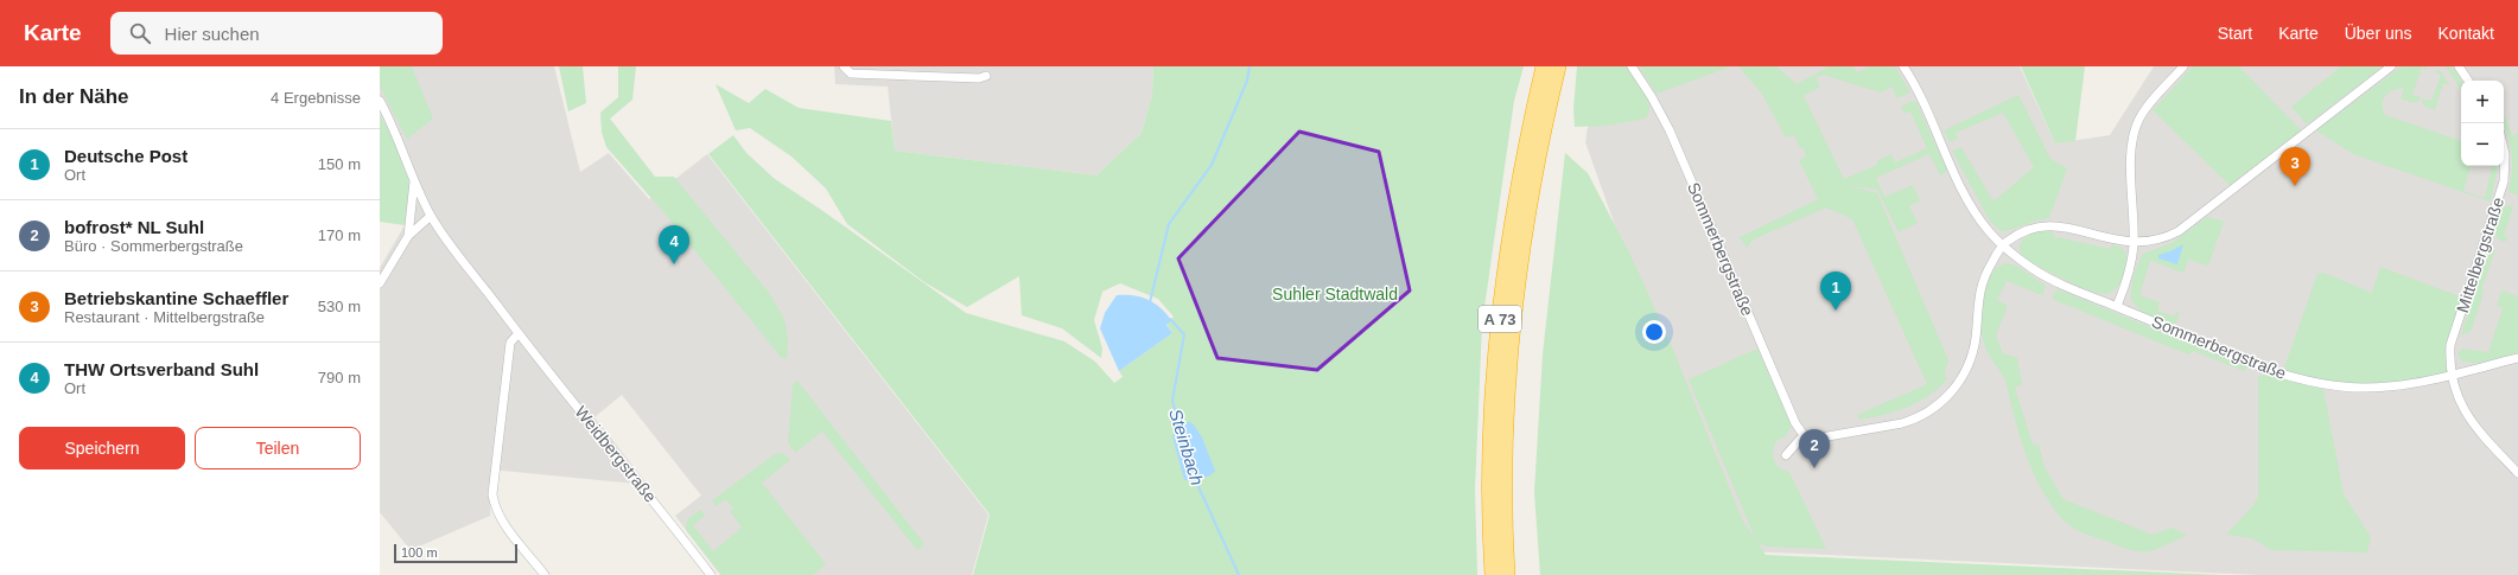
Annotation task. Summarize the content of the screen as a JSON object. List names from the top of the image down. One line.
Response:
{"streets":{"highway":["A 73"],"street":["Sommerbergstraße","Mittelbergstraße","Weidbergstraße"]},"crossings":[["Sommerbergstraße","Mittelbergstraße"]],"water":["Steinbach"],"parks":["Suhler Stadtwald"],"scale_bar":"100 m","page":{"header":"Karte","search":"Hier suchen","nav":["Start","Karte","Über uns","Kontakt"],"heading":["In der Nähe","4 Ergebnisse"],"map_buttons":["+","−"],"list":[{"mark":"1","name":"Deutsche Post","note":"Ort","value":"150 m"},{"mark":"2","name":"bofrost* NL Suhl","note":"Büro · Sommerbergstraße","value":"170 m"},{"mark":"3","name":"Betriebskantine Schaeffler","note":"Restaurant · Mittelbergstraße","value":"530 m"},{"mark":"4","name":"THW Ortsverband Suhl","note":"Ort","value":"790 m"}],"pins":["3","4","1","2"],"buttons":["Speichern","Teilen"],"scale":"100 m"}}
